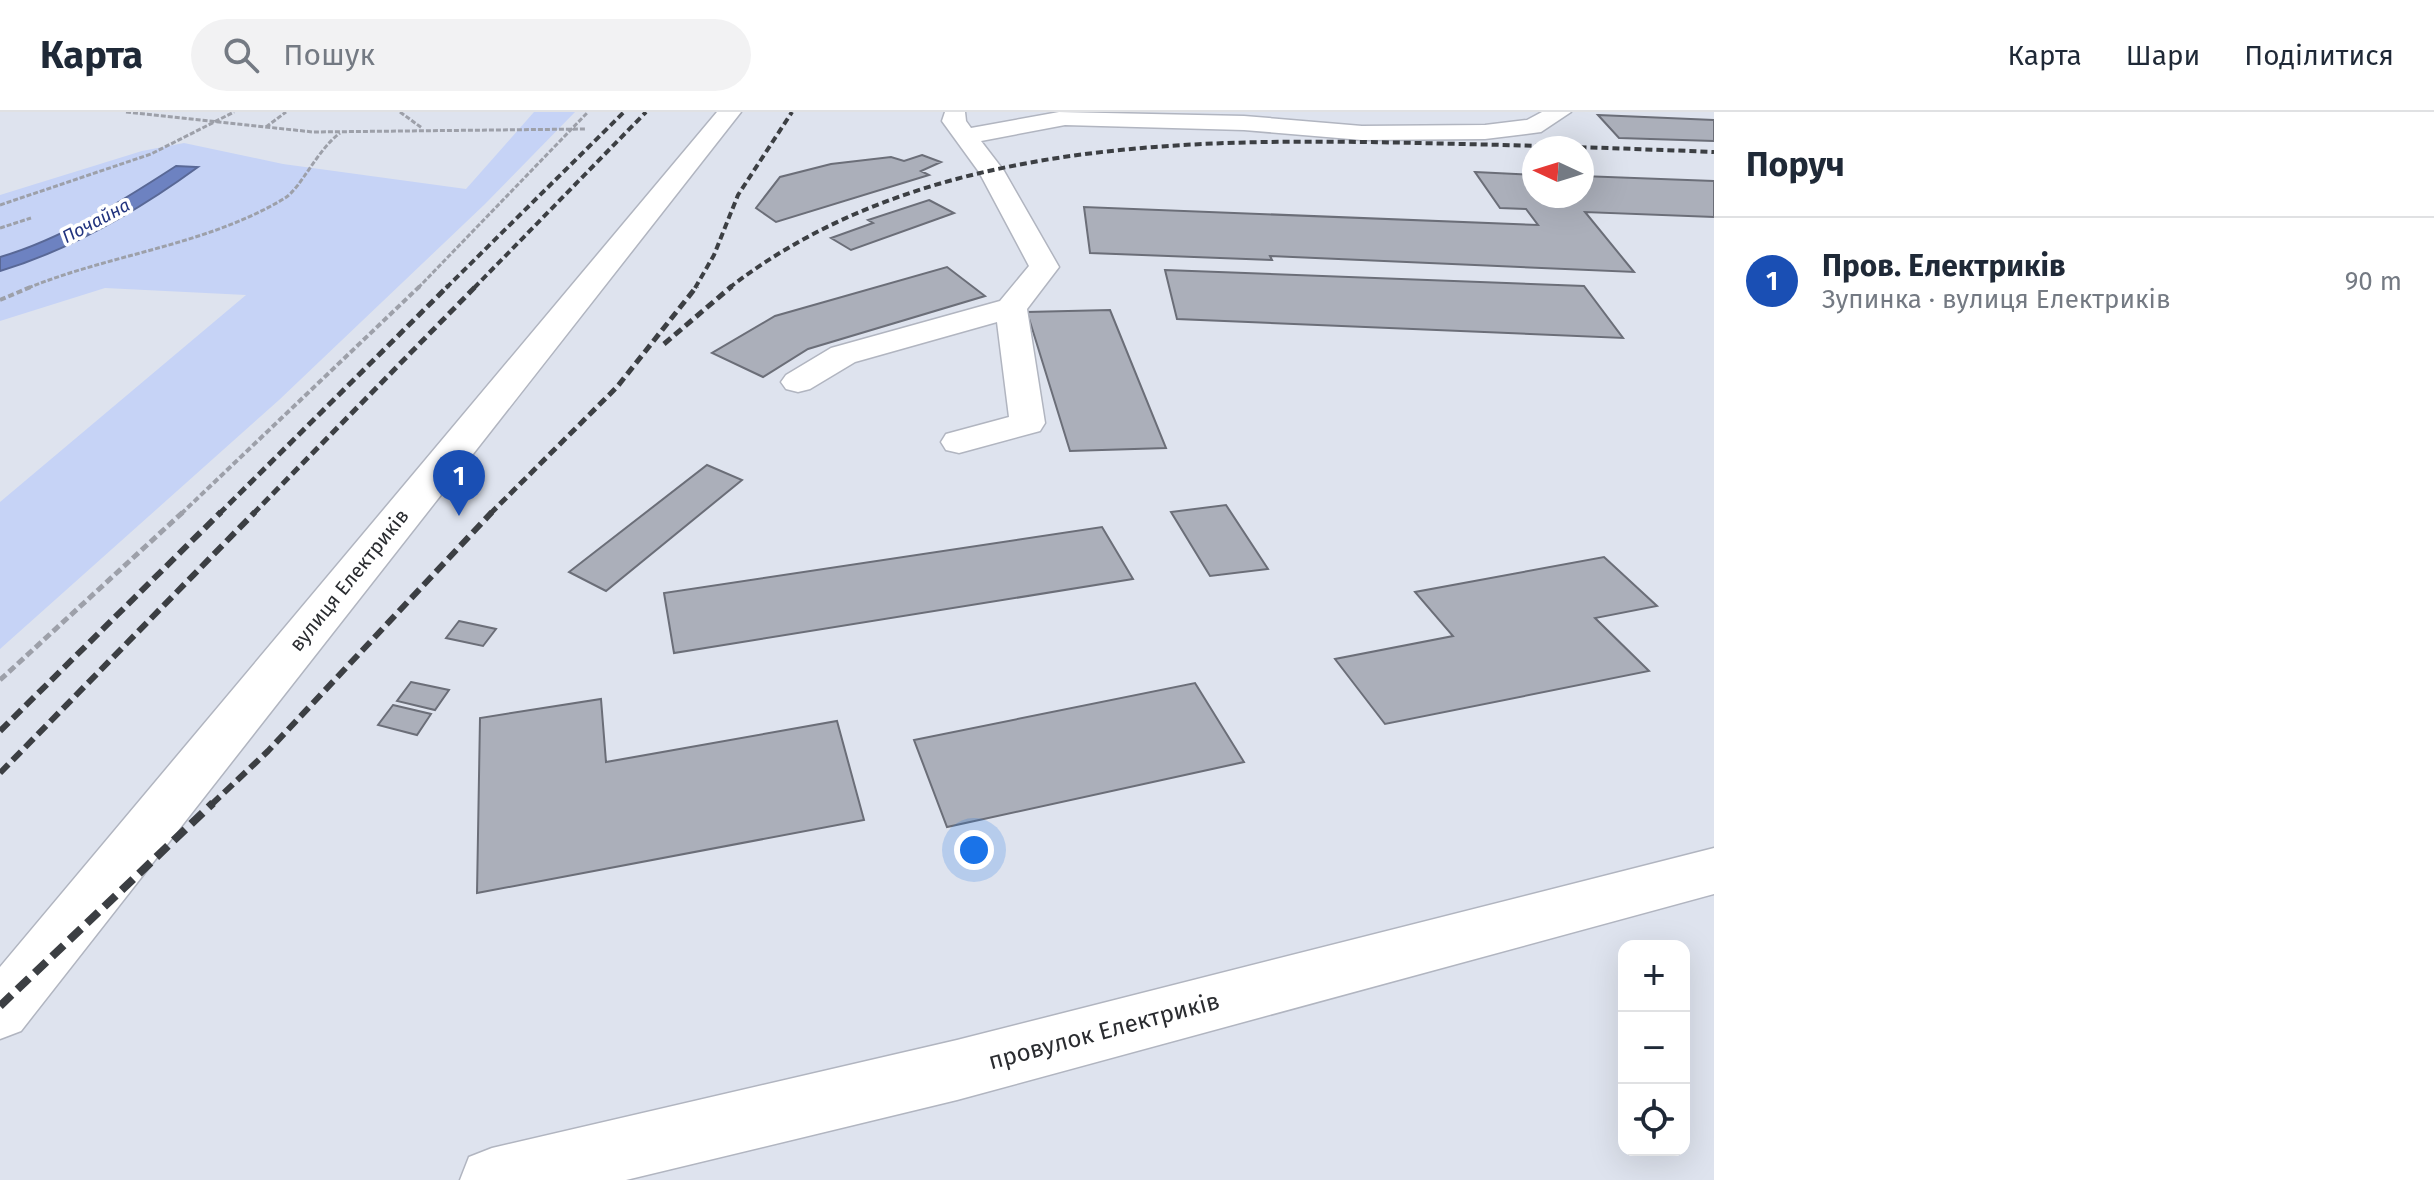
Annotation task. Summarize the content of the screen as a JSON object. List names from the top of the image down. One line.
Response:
{"streets":{"street":["вулиця Електриків","провулок Електриків"]},"water":["Почайна"],"north":"left","page":{"header":"Карта","search":"Пошук","nav":["Карта","Шари","Поділитися"],"heading":"Поруч","list":[{"mark":"1","name":"Пров. Електриків","note":"Зупинка · вулиця Електриків","value":"90 m"}],"pins":"1","map_buttons":["+","−"]}}
